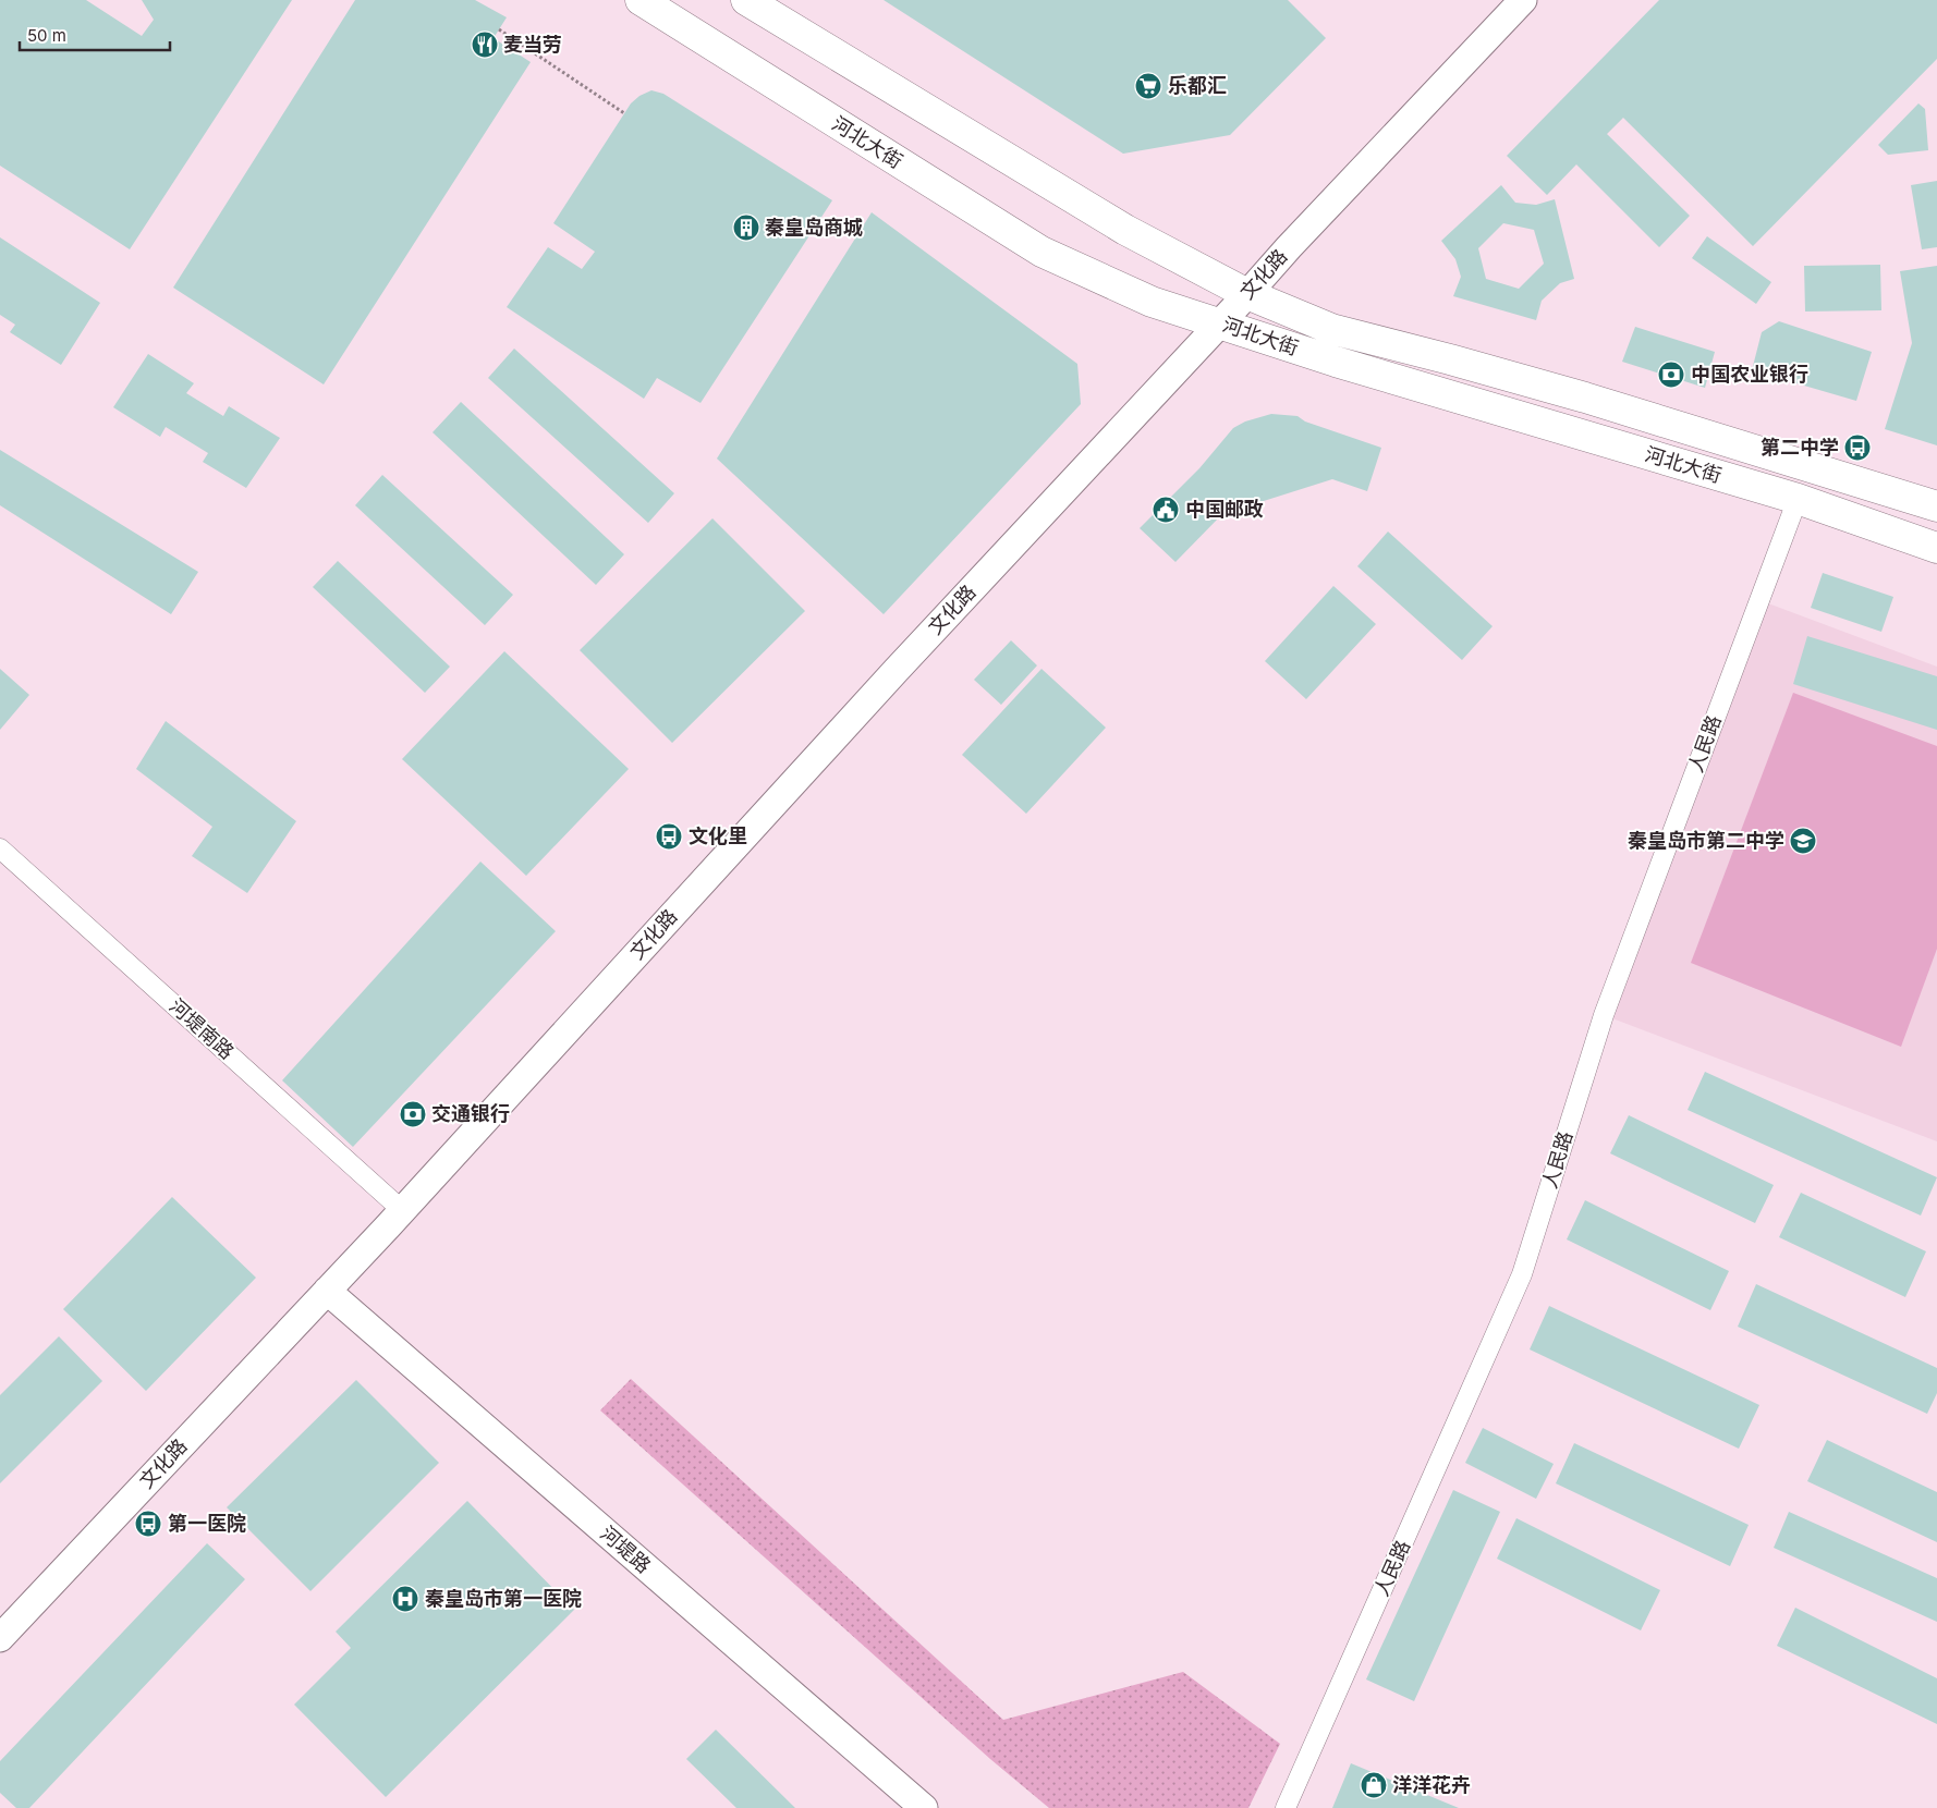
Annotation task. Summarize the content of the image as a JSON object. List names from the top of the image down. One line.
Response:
{"streets":{"main road":["河北大街","文化路","河堤路"],"street":["人民路","河堤南路"]},"crossings":[["河北大街","文化路"],["河北大街","人民路"],["文化路","河堤南路"],["文化路","河堤路"]],"places":{"restaurant":["麦当劳"],"supermarket":["乐都汇"],"building":["秦皇岛商城"],"bank":["中国农业银行","交通银行"],"bus stop":["第二中学","文化里","第一医院"],"public building":["中国邮政"],"school or university":["秦皇岛市第二中学"],"hospital":["秦皇岛市第一医院"],"shop":["洋洋花卉"]},"scale_bar":"50 m"}
